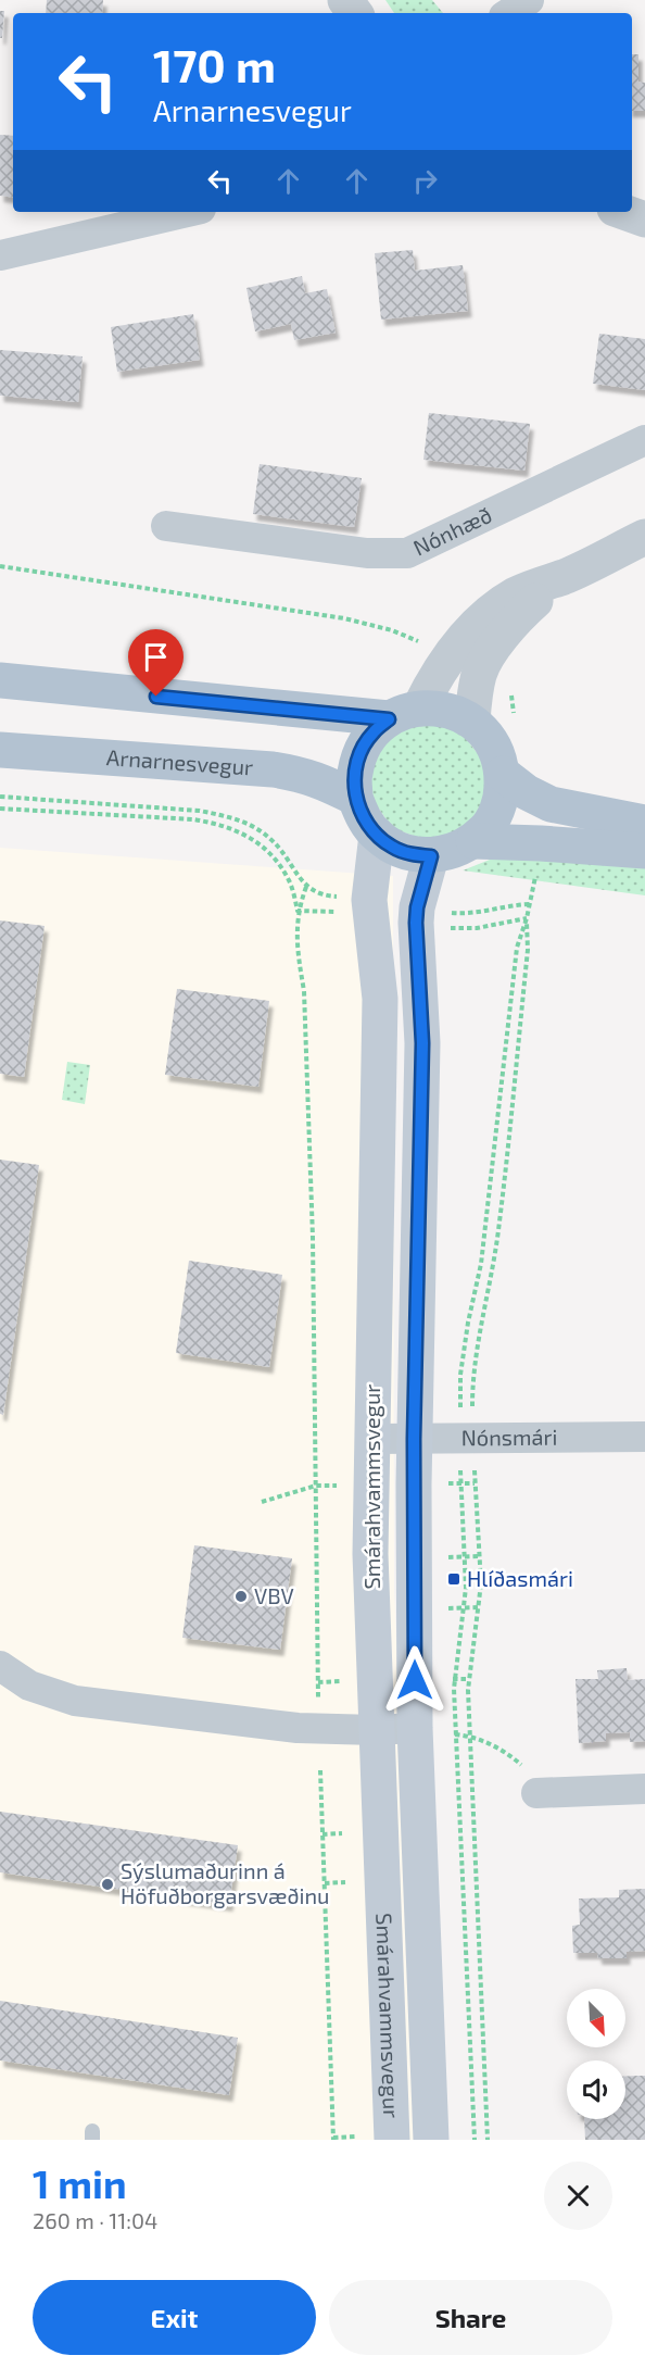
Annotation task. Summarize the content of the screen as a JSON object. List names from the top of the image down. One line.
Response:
{"streets":{"main road":["Arnarnesvegur","Smárahvammsvegur"],"street":["Nónhæð","Nónsmári"]},"crossings":[["Arnarnesvegur","Smárahvammsvegur"],["Nónsmári","Smárahvammsvegur"]],"places":{"transit":["Hlíðasmári"],"other":["VBV","Sýslumaðurinn á Höfuðborgarsvæðinu"]},"north":"bottom right","page":{"turn":["170 m","Arnarnesvegur"],"heading":["1 min","260 m · 11:04"],"buttons":["Exit","Share"]}}
